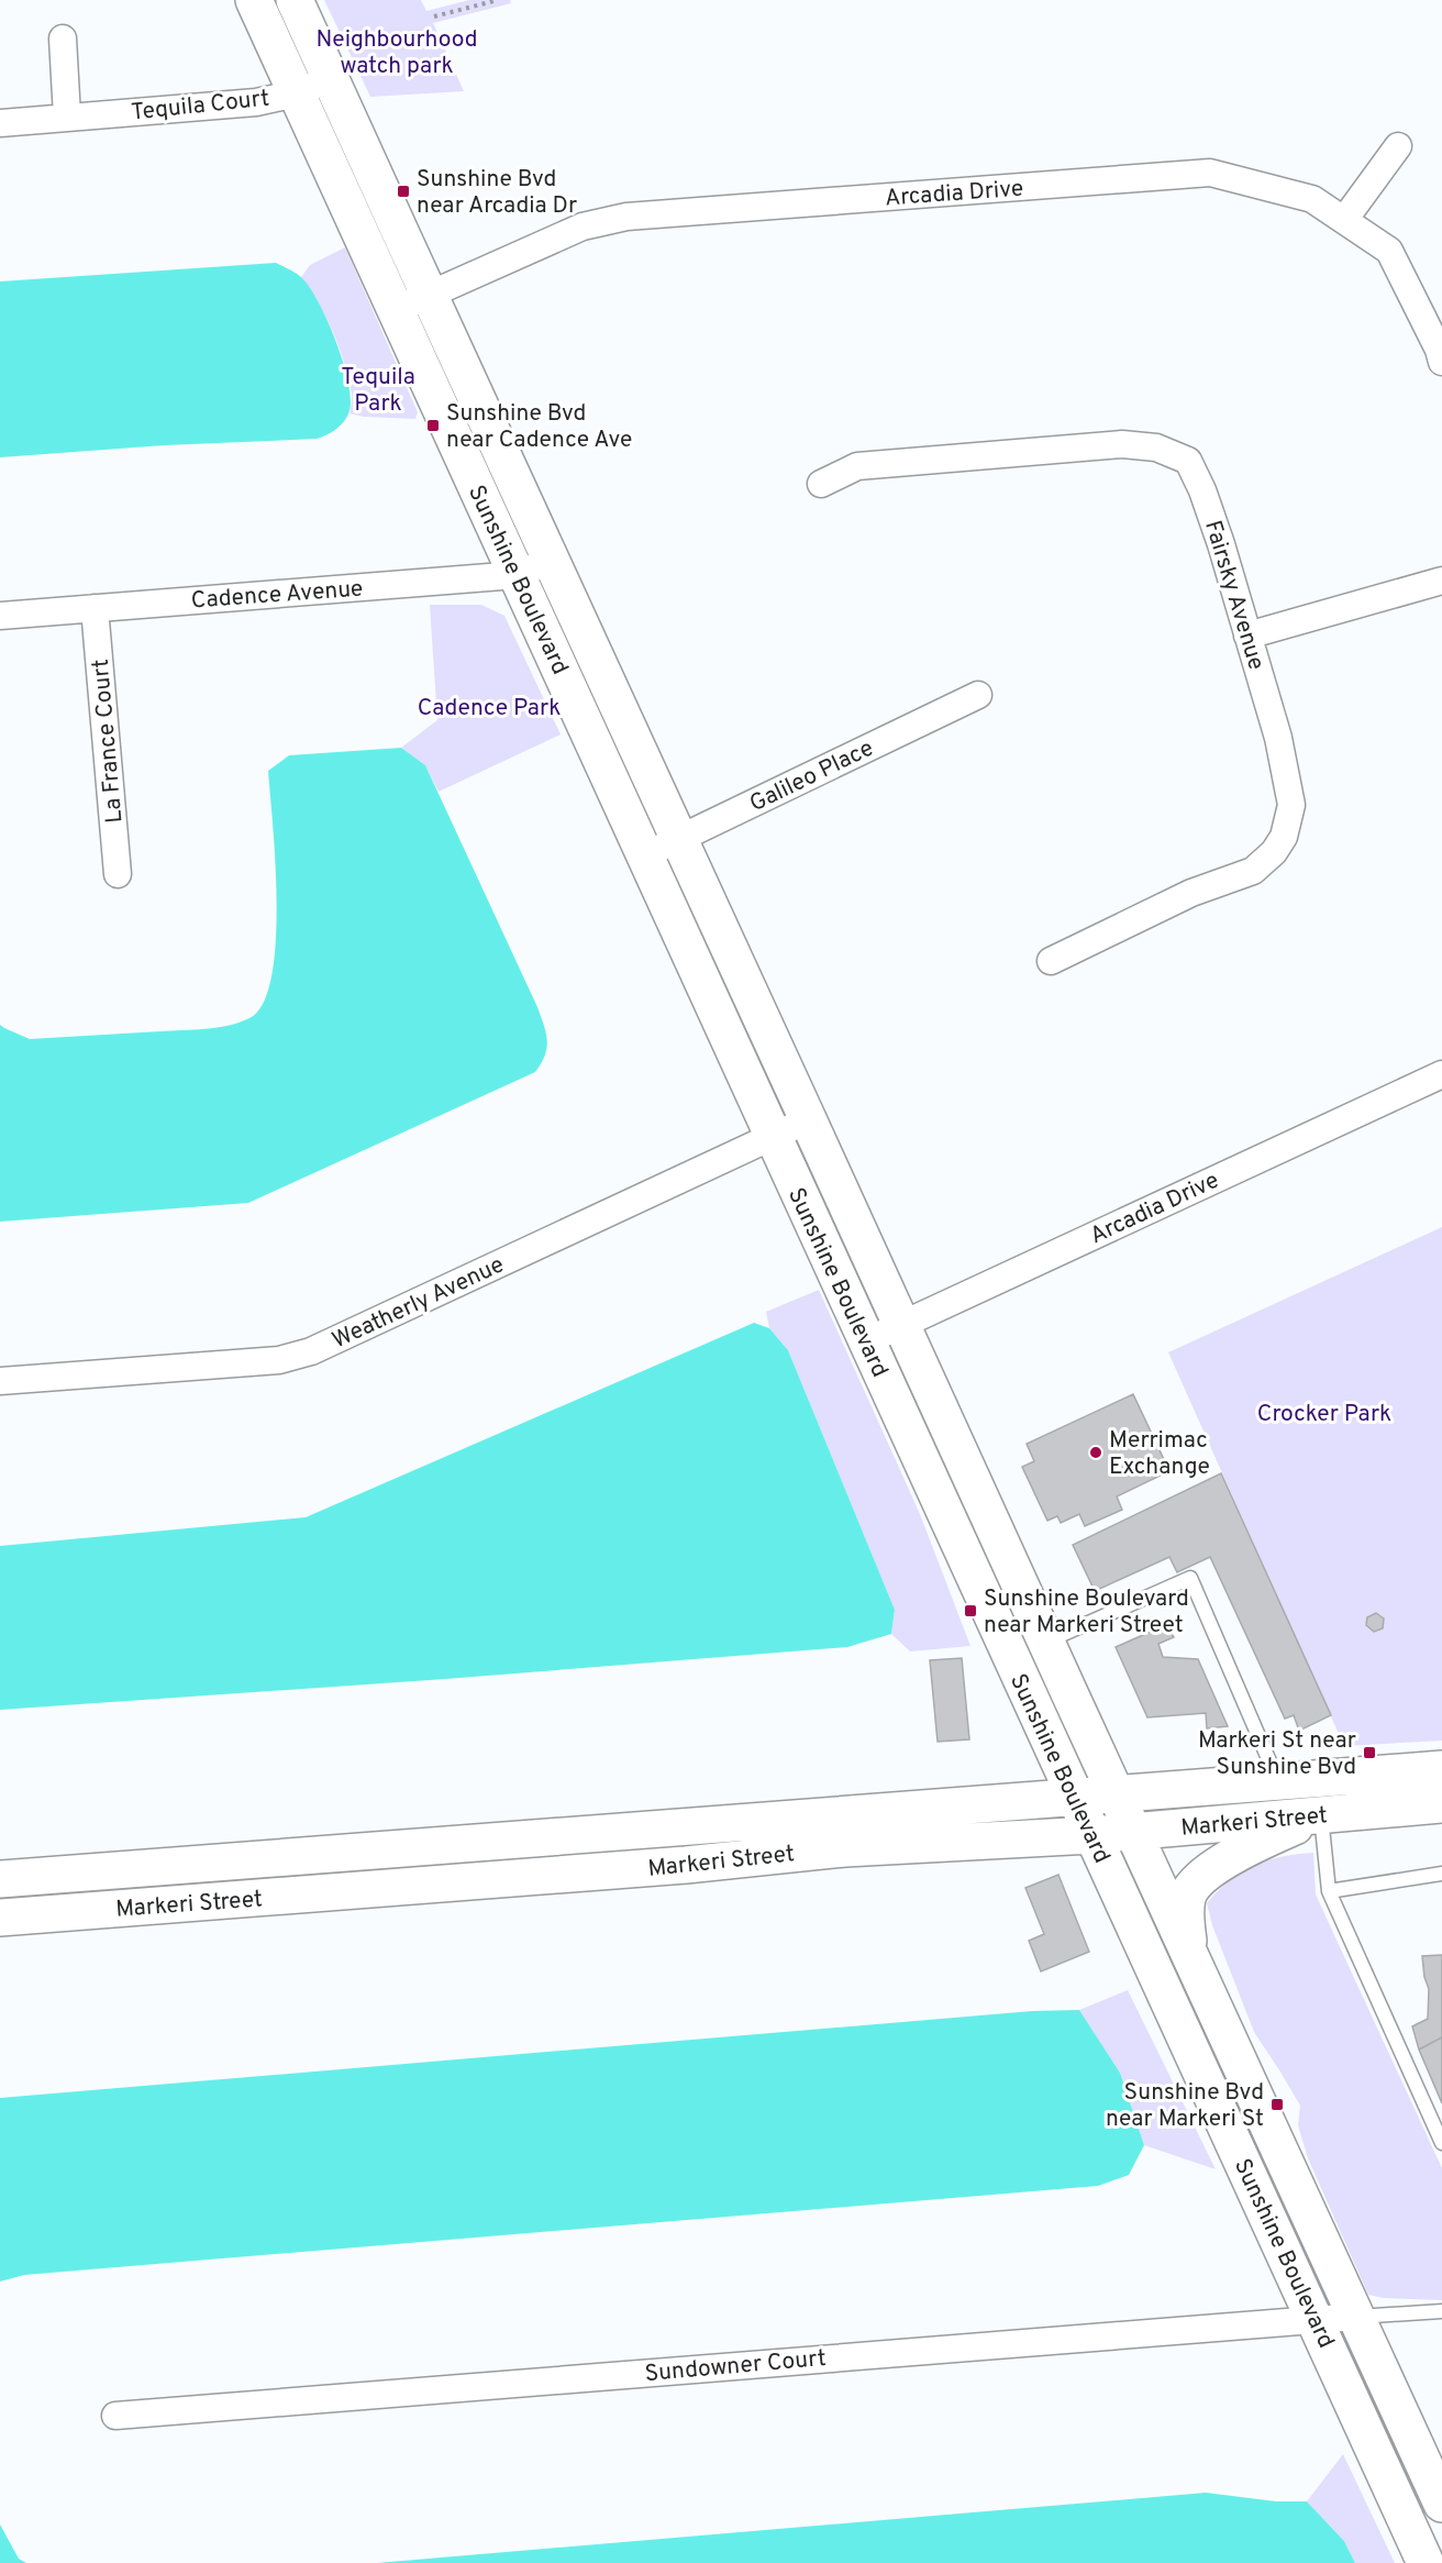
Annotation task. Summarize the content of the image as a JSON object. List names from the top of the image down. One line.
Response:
{"streets":{"main road":["Sunshine Boulevard","Markeri Street"],"street":["Tequila Court","Arcadia Drive","Cadence Avenue","Fairsky Avenue","La France Court","Galileo Place","Weatherly Avenue","Sundowner Court"]},"crossings":[["Tequila Court","Sunshine Boulevard"],["Arcadia Drive","Sunshine Boulevard"],["Sunshine Boulevard","Cadence Avenue"],["Sunshine Boulevard","Galileo Place"],["Sunshine Boulevard","Weatherly Avenue"],["Sunshine Boulevard","Markeri Street"],["Sunshine Boulevard","Sundowner Court"],["Cadence Avenue","La France Court"]],"parks":["Neighbourhood watch park","Tequila Park","Cadence Park","Crocker Park"],"places":{"transit":["Sunshine Bvd near Arcadia Dr","Sunshine Bvd near Cadence Ave","Sunshine Boulevard near Markeri Street","Markeri St near Sunshine Bvd","Sunshine Bvd near Markeri St"],"other":["Merrimac Exchange"]}}
